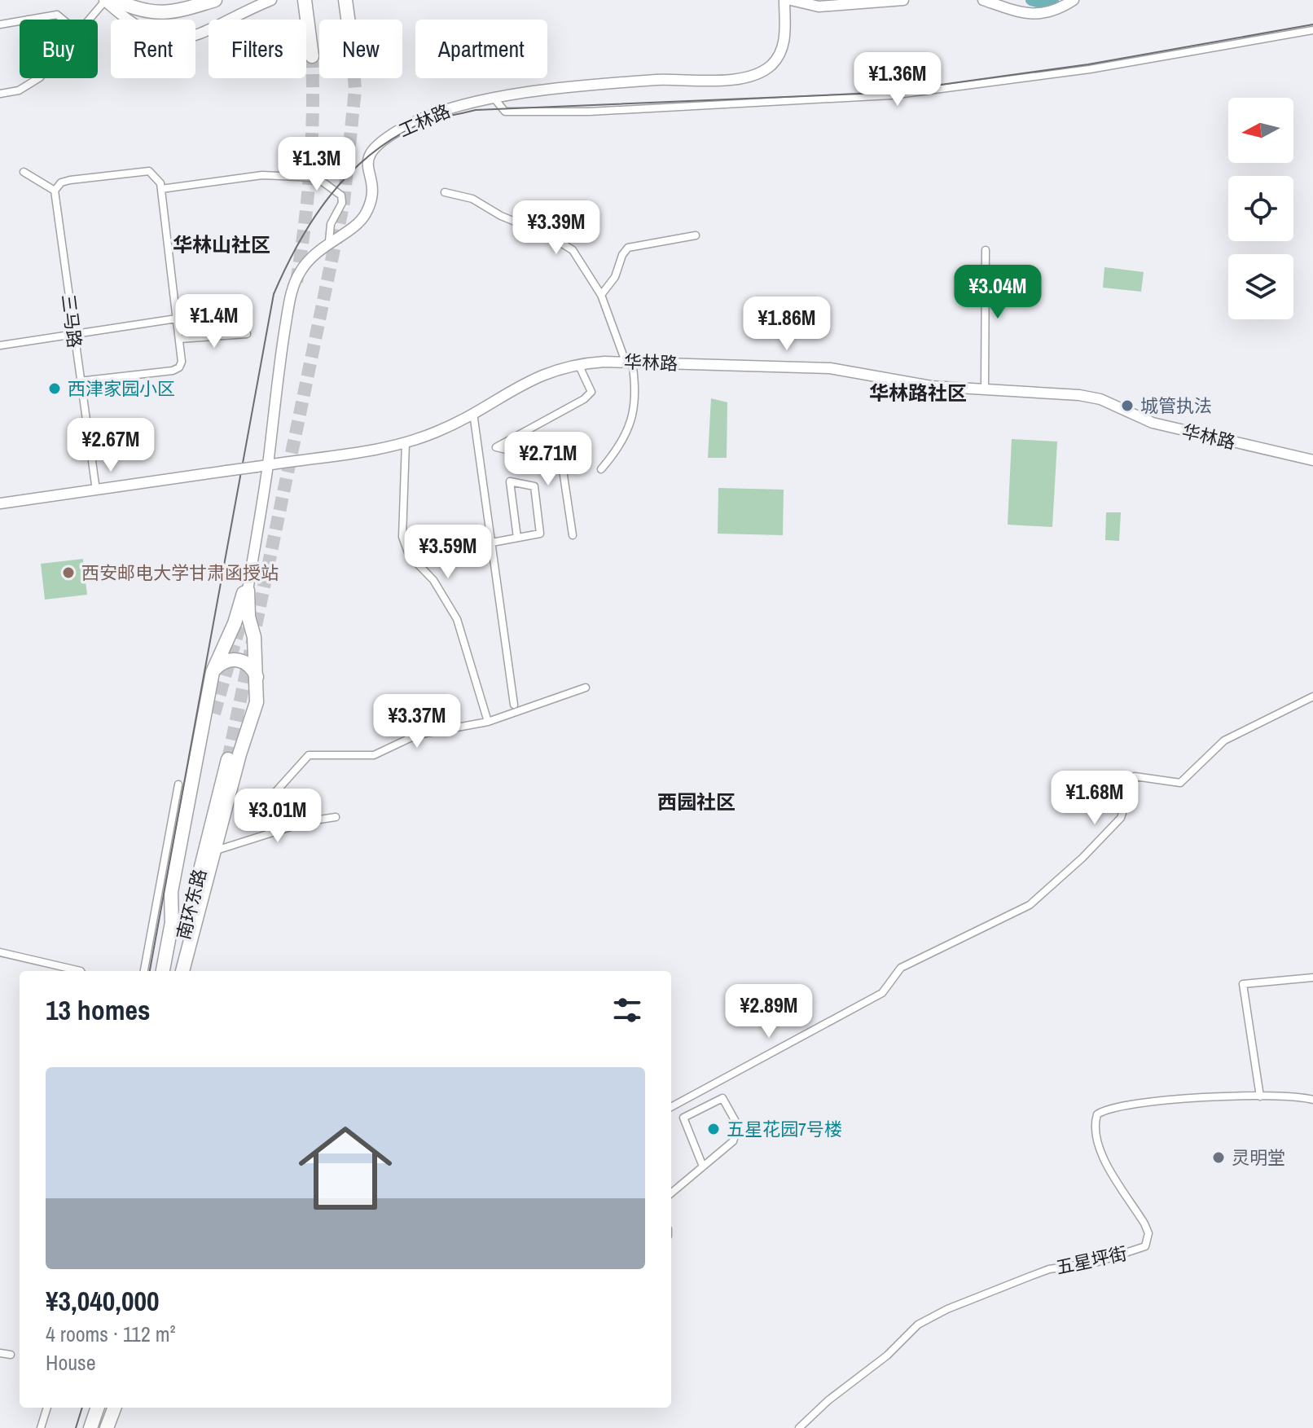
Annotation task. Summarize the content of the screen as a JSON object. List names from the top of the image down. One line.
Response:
{"streets":{"highway":["南环东路"],"street":["工林路","三马路","华林路","五星坪街"]},"crossings":[["工林路","华林路"],["三马路","华林路"]],"districts":["华林山社区","华林路社区","西园社区"],"places":["西津家园小区","城管执法","西安邮电大学甘肃函授站","五星花园7号楼","灵明堂"],"north":"left","page":{"chip":["Buy","Rent","Filters","New","Apartment"],"price":["¥1.36M","¥1.3M","¥3.39M","¥3.04M","¥1.4M","¥1.86M","¥2.67M","¥2.71M","¥3.59M","¥3.37M","¥1.68M","¥3.01M","¥2.89M"],"heading":"13 homes","list":[{"name":"¥3,040,000","note":"4 rooms · 112 m² · House"}]}}
